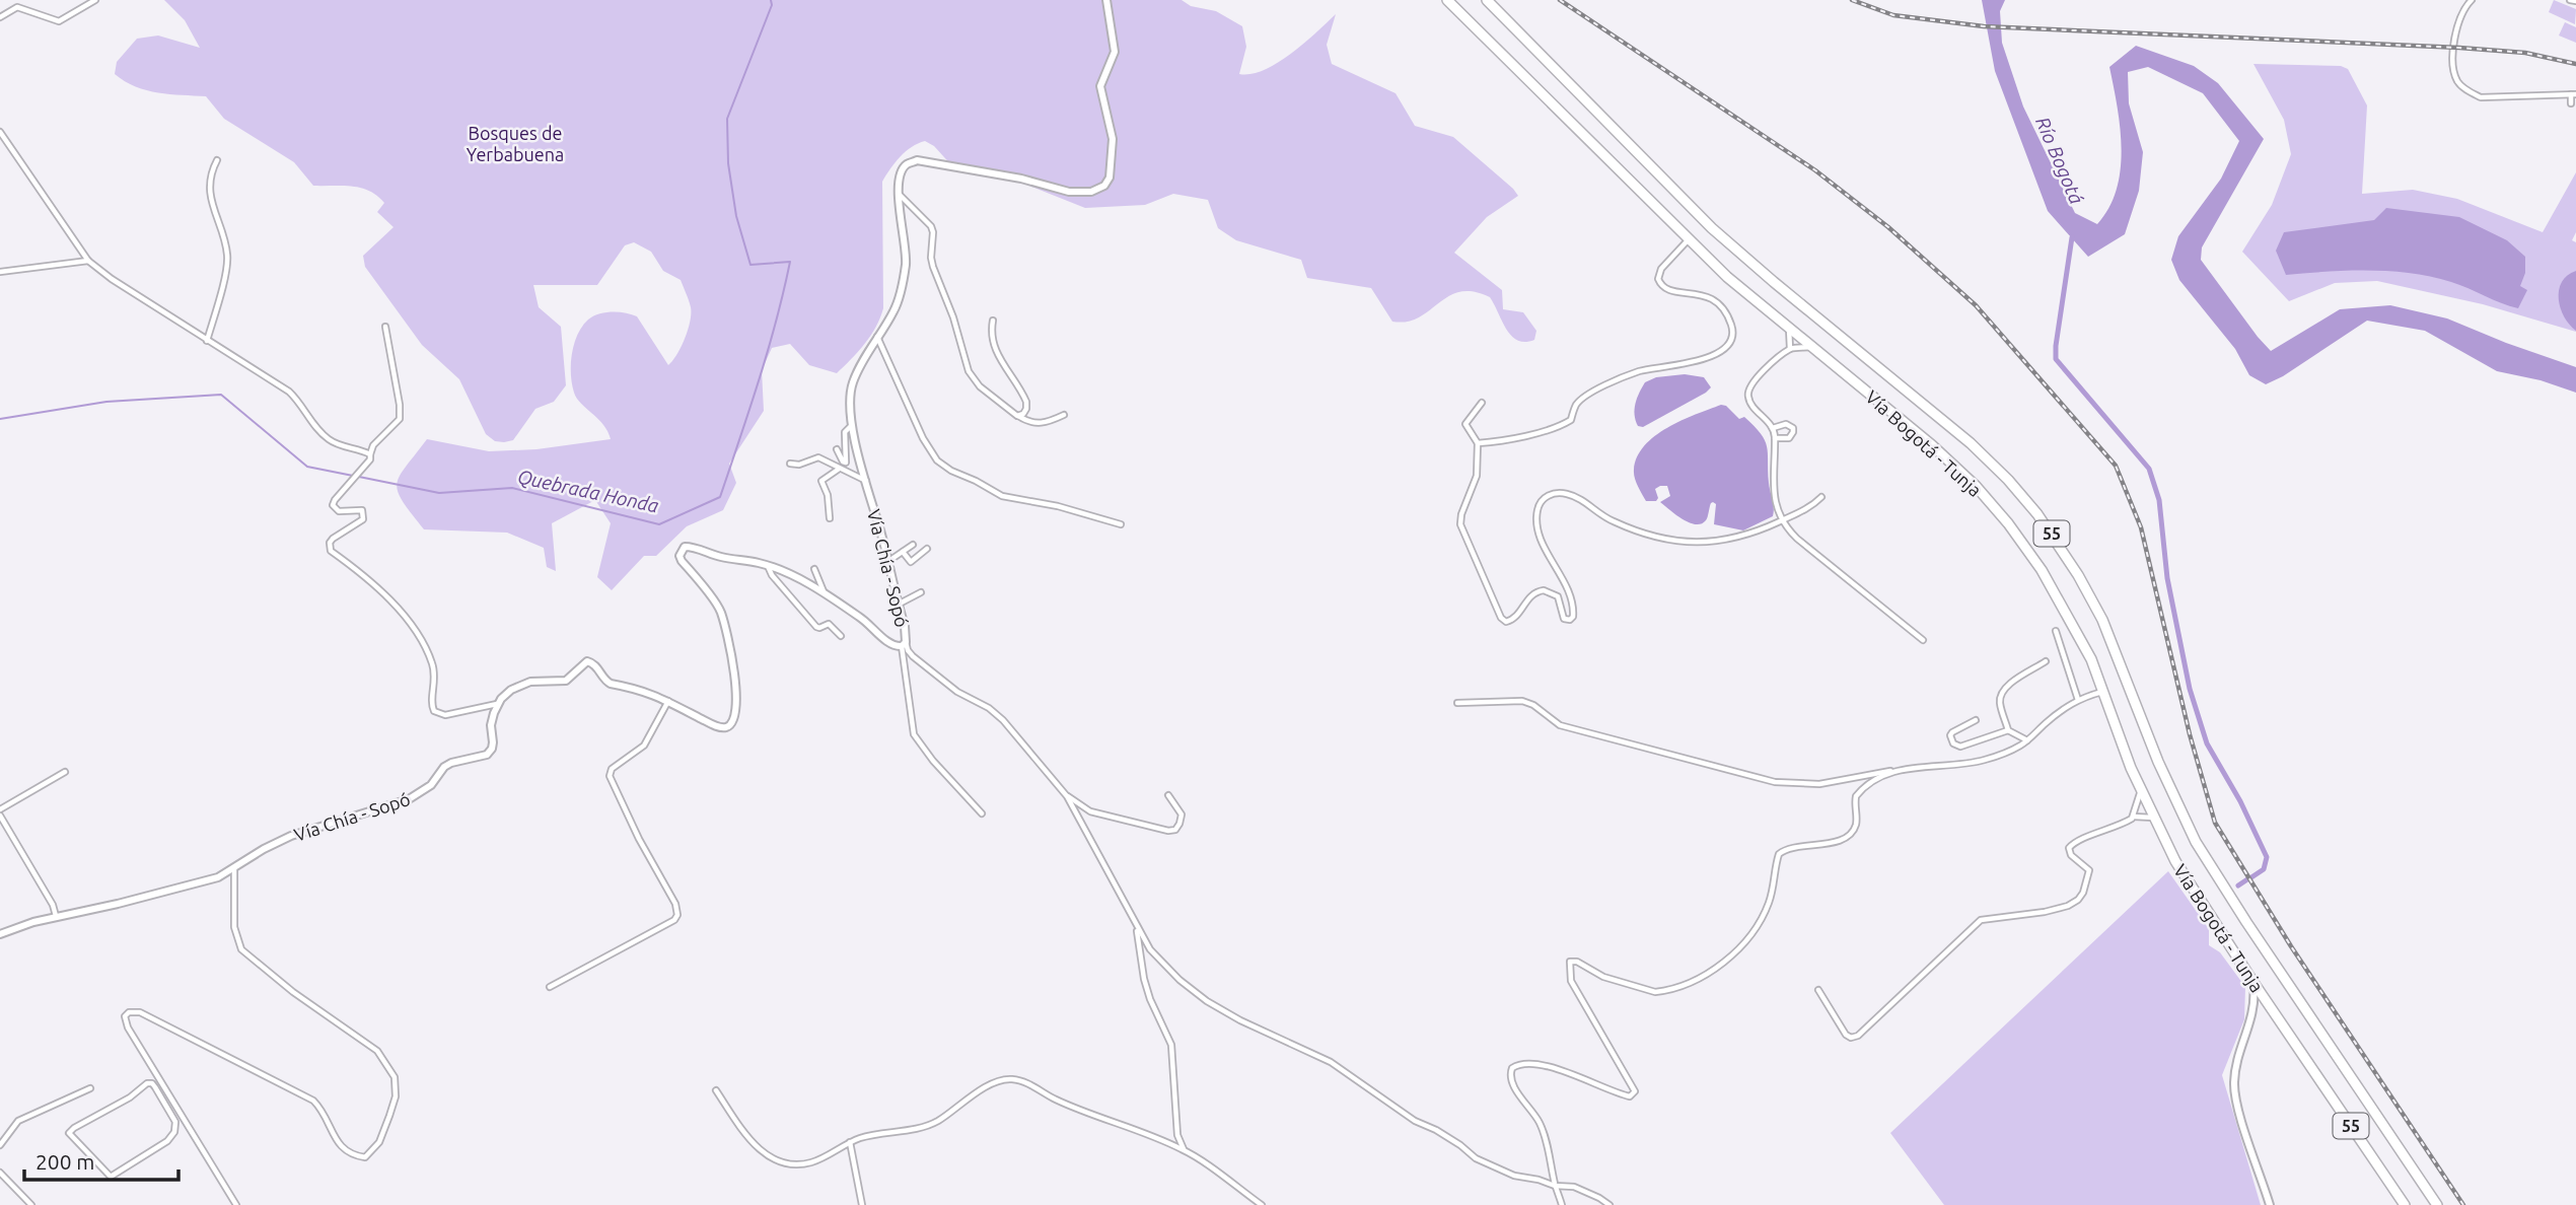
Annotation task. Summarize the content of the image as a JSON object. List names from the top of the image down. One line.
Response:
{"streets":{"highway":["Vía Bogotá - Tunja","55"],"street":["Vía Chía - Sopó"]},"water":["Río Bogotá","Quebrada Honda"],"parks":["Bosques de Yerbabuena"],"scale_bar":"200 m"}
